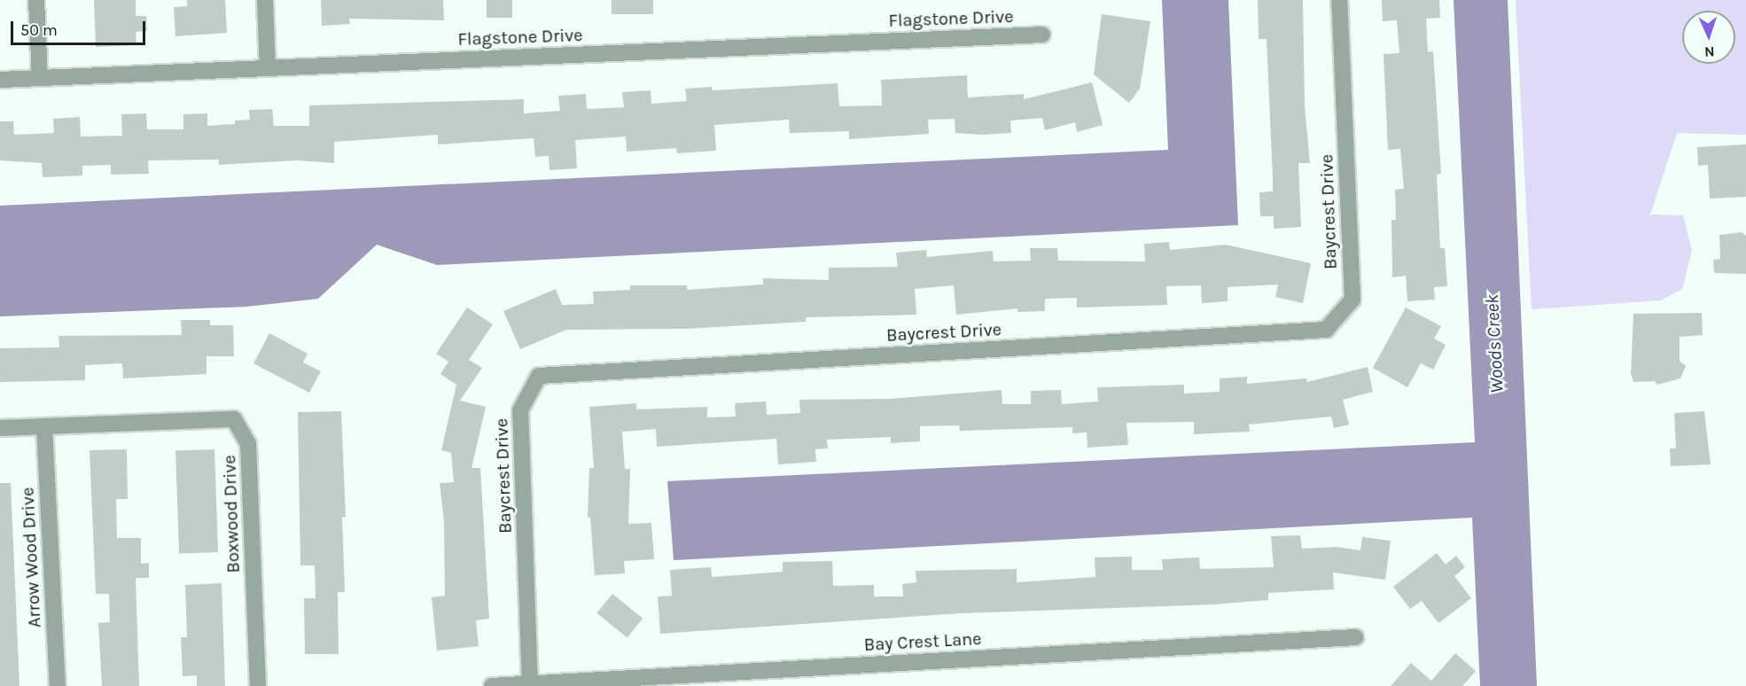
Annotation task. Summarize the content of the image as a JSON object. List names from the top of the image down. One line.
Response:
{"streets":{"street":["Flagstone Drive","Baycrest Drive","Boxwood Drive","Arrow Wood Drive","Bay Crest Lane"]},"crossings":[["Baycrest Drive","Bay Crest Lane"],["Boxwood Drive","Arrow Wood Drive"]],"water":["Woods Creek"],"scale_bar":"50 m","north":"bottom"}
